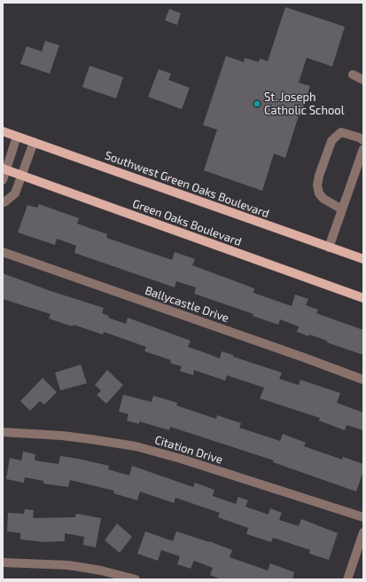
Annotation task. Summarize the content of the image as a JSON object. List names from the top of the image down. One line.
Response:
{"streets":{"main road":["Southwest Green Oaks Boulevard","Green Oaks Boulevard"],"street":["Ballycastle Drive","Citation Drive"]},"places":["St. Joseph Catholic School"]}
